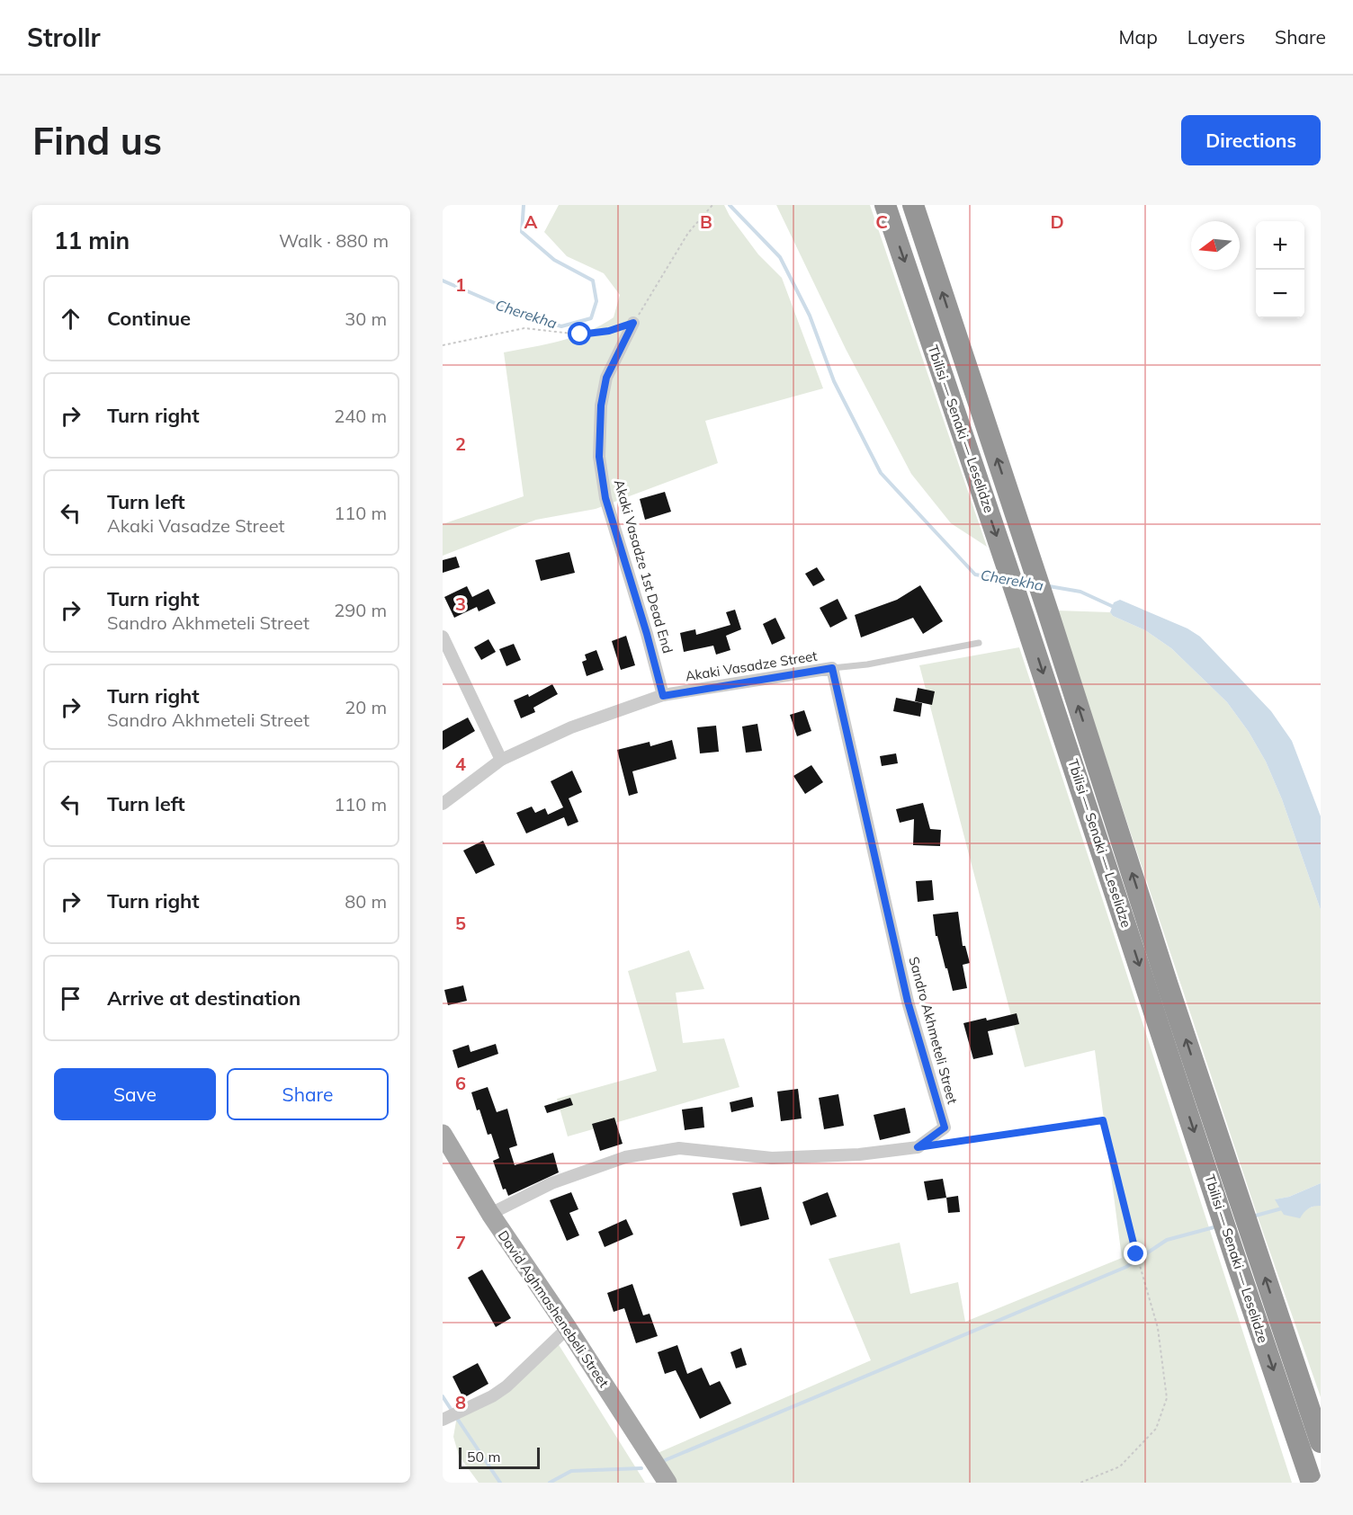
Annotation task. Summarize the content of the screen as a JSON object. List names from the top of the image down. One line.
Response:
{"streets":{"highway":["Tbilisi — Senaki — Leselidze"],"main road":["David Aghmashenebeli Street"],"street":["Akaki Vasadze 1st Dead End","Akaki Vasadze Street","Sandro Akhmeteli Street"]},"crossings":[["Akaki Vasadze 1st Dead End","Akaki Vasadze Street"],["Akaki Vasadze Street","Sandro Akhmeteli Street"],["Sandro Akhmeteli Street","David Aghmashenebeli Street"]],"water":["Cherekha"],"scale_bar":"50 m","north":"left","page":{"header":"Strollr","nav":["Map","Layers","Share"],"buttons":["Directions",["Save","Share"]],"title":"Find us","heading":["11 min","Walk · 880 m"],"map_buttons":["+","−"],"list":[["Continue","30 m"],["Turn right","240 m"],["Turn left","Akaki Vasadze Street","110 m"],["Turn right","Sandro Akhmeteli Street","290 m"],["Turn right","Sandro Akhmeteli Street","20 m"],["Turn left","110 m"],["Turn right","80 m"],"Arrive at destination"],"scale":"50 m"},"grid":{"columns":["A","B","C","D"],"rows":["1","2","3","4","5","6","7","8"]}}
